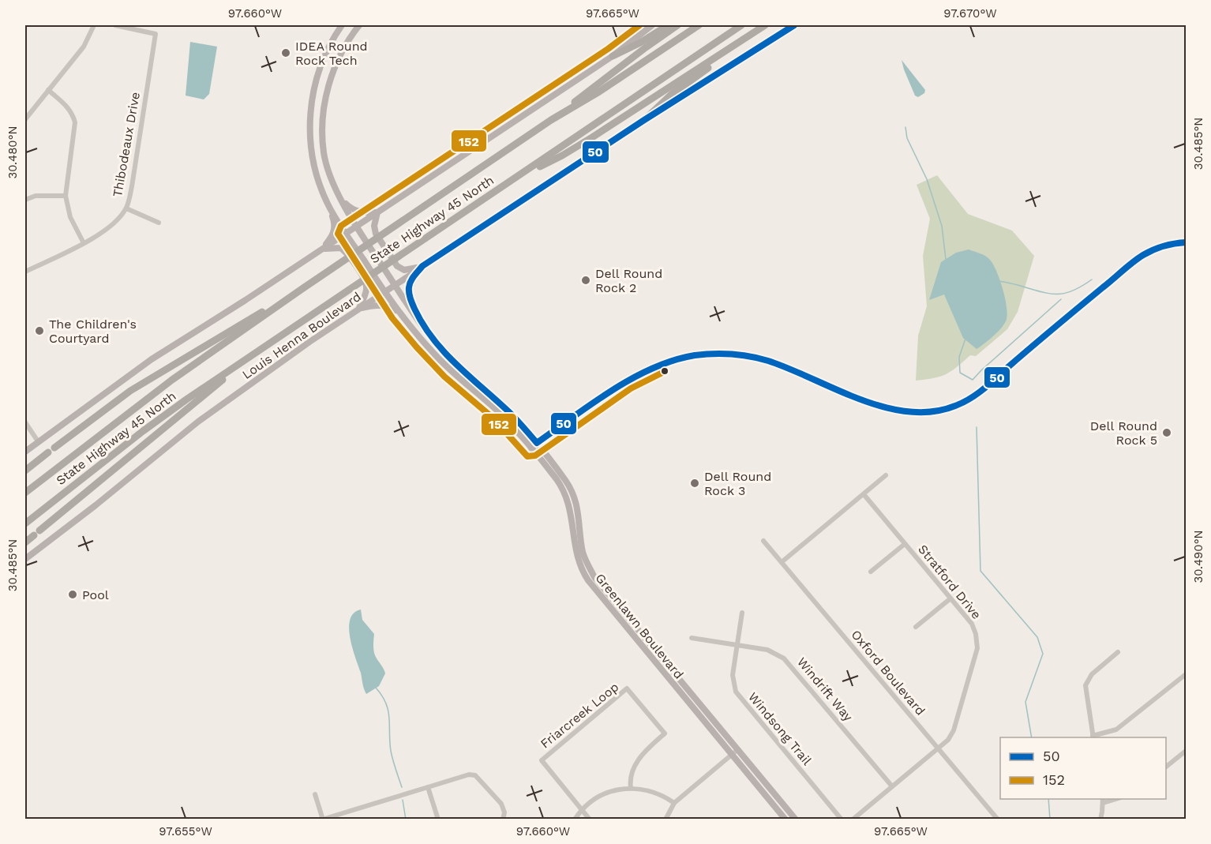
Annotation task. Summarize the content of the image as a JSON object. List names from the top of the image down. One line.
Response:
{"streets":{"highway":["State Highway 45 North"],"main road":["Louis Henna Boulevard","Greenlawn Boulevard"],"street":["Thibodeaux Drive","Stratford Drive","Oxford Boulevard","Windrift Way","Friarcreek Loop","Windsong Trail"]},"crossings":[["Louis Henna Boulevard","Greenlawn Boulevard"],["Stratford Drive","Oxford Boulevard"],["Stratford Drive","Windrift Way"],["Windrift Way","Windsong Trail"]],"places":["IDEA Round Rock Tech","Dell Round Rock 2","The Children's Courtyard","Dell Round Rock 5","Dell Round Rock 3","Pool"],"lines":["transit line 50","transit line 152"],"legend":["50","152"],"coordinates":["97.660°W","97.665°W","97.670°W","30.485°N","30.480°N","30.490°N","97.655°W"]}
